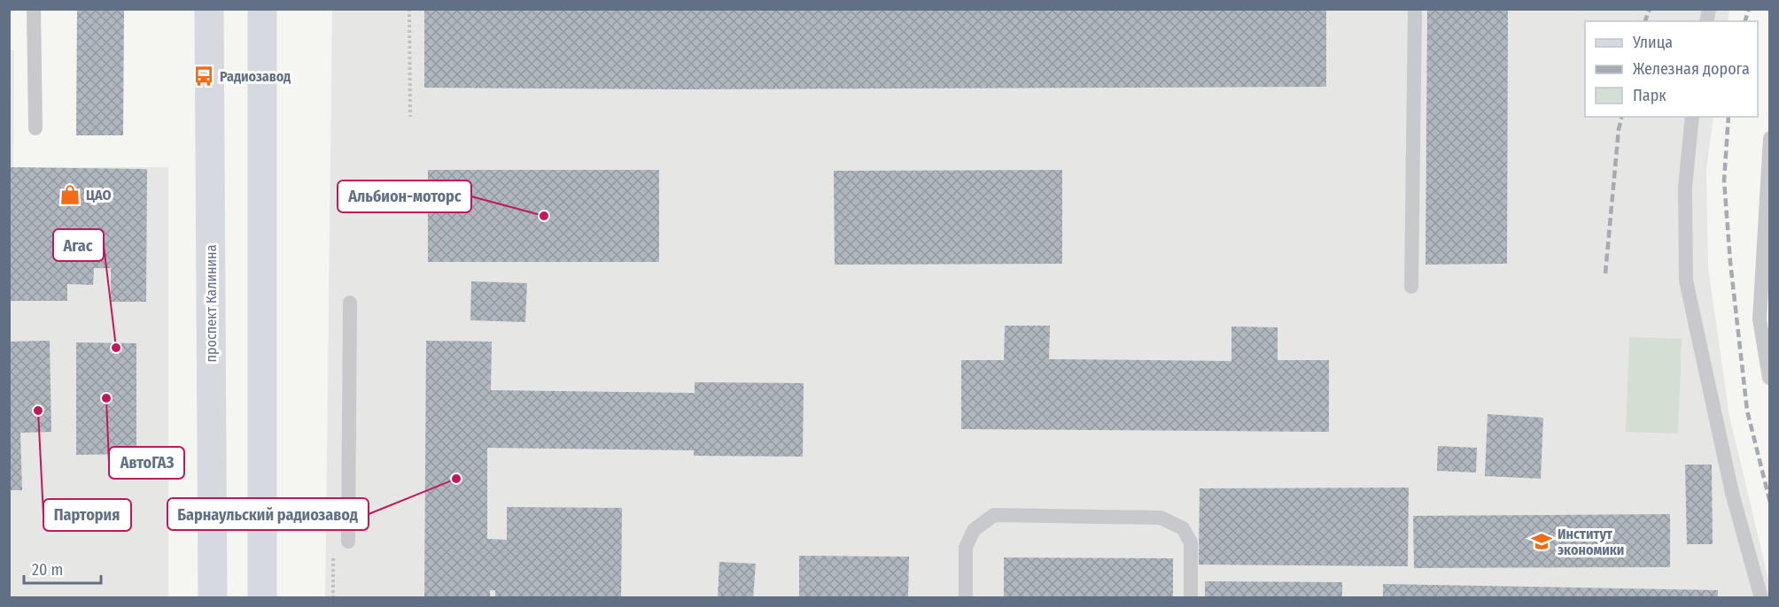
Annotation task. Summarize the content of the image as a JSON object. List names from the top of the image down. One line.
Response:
{"streets":{"main road":["проспект Калинина"]},"places":{"bus stop":["Радиозавод"],"shop":["ЦАО"],"other":["Альбион-моторс","Агас","АвтоГАЗ","Партория","Барнаульский радиозавод"],"school or university":["Институт экономики"]},"legend":["Улица","Железная дорога","Парк"],"scale_bar":"20 m"}
